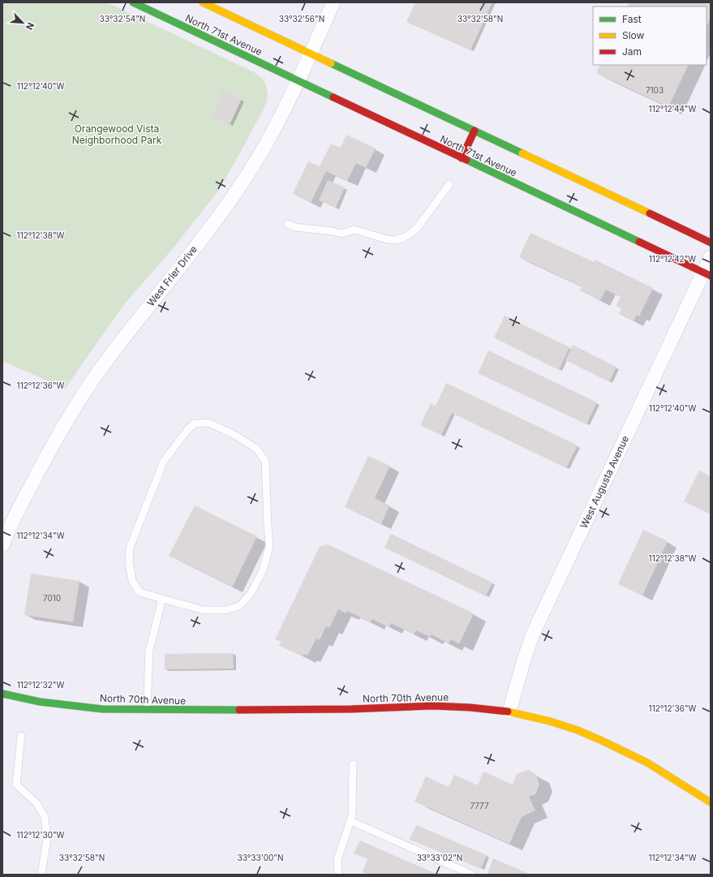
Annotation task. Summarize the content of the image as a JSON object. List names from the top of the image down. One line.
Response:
{"streets":{"street":["North 71st Avenue","West Frier Drive","West Augusta Avenue","North 70th Avenue"]},"crossings":[["North 71st Avenue","West Frier Drive"],["North 71st Avenue","West Augusta Avenue"],["West Augusta Avenue","North 70th Avenue"]],"parks":["Orangewood Vista Neighborhood Park"],"house_numbers":["7103","7010","7777"],"legend":["Fast","Slow","Jam"],"north":"bottom right","coordinates":["33°32'54\"N","33°32'56\"N","33°32'58\"N","112°12'40\"W","112°12'44\"W","112°12'38\"W","112°12'42\"W","112°12'36\"W","112°12'34\"W","112°12'32\"W","112°12'30\"W","33°33'00\"N","33°33'02\"N"]}
